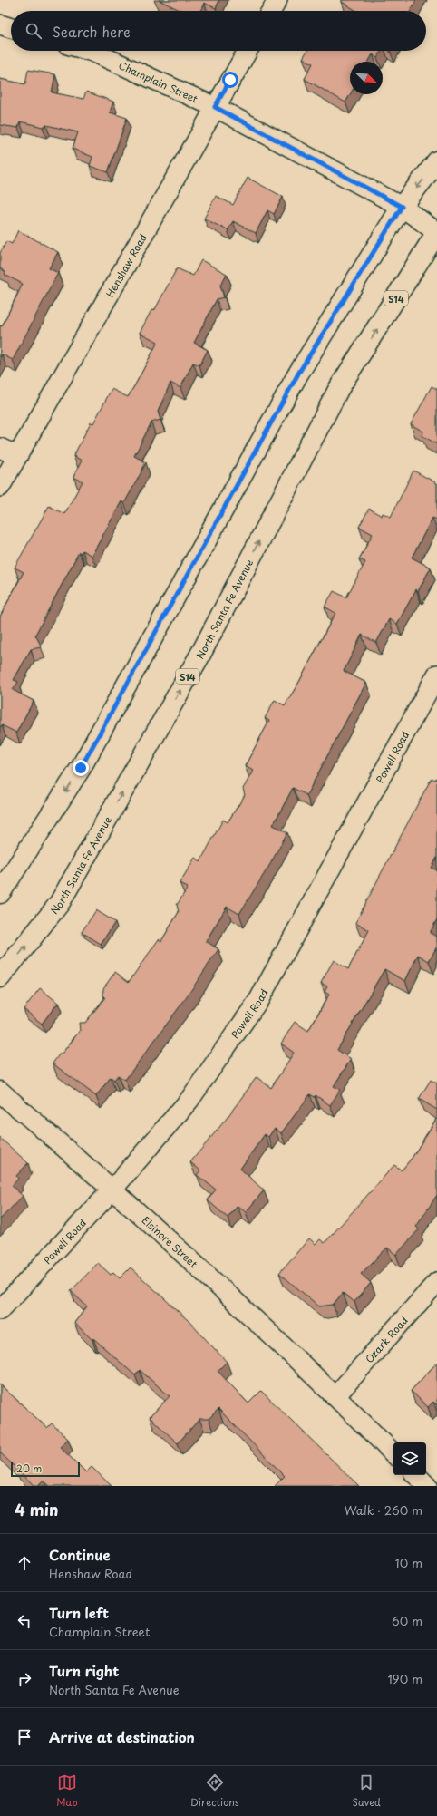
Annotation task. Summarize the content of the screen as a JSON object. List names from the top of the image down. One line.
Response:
{"streets":{"main road":["S14","North Santa Fe Avenue","Elsinore Street"],"street":["Champlain Street","Henshaw Road","Powell Road","Ozark Road"]},"crossings":[["Champlain Street","Henshaw Road"],["Champlain Street","North Santa Fe Avenue"],["Powell Road","Elsinore Street"],["Elsinore Street","Ozark Road"]],"scale_bar":"20 m","north":"bottom right","page":{"search":"Search here","scale":"20 m","heading":["4 min","Walk · 260 m"],"list":[["Continue","Henshaw Road","10 m"],["Turn left","Champlain Street","60 m"],["Turn right","North Santa Fe Avenue","190 m"],"Arrive at destination"],"nav":["Map","Directions","Saved"]}}
